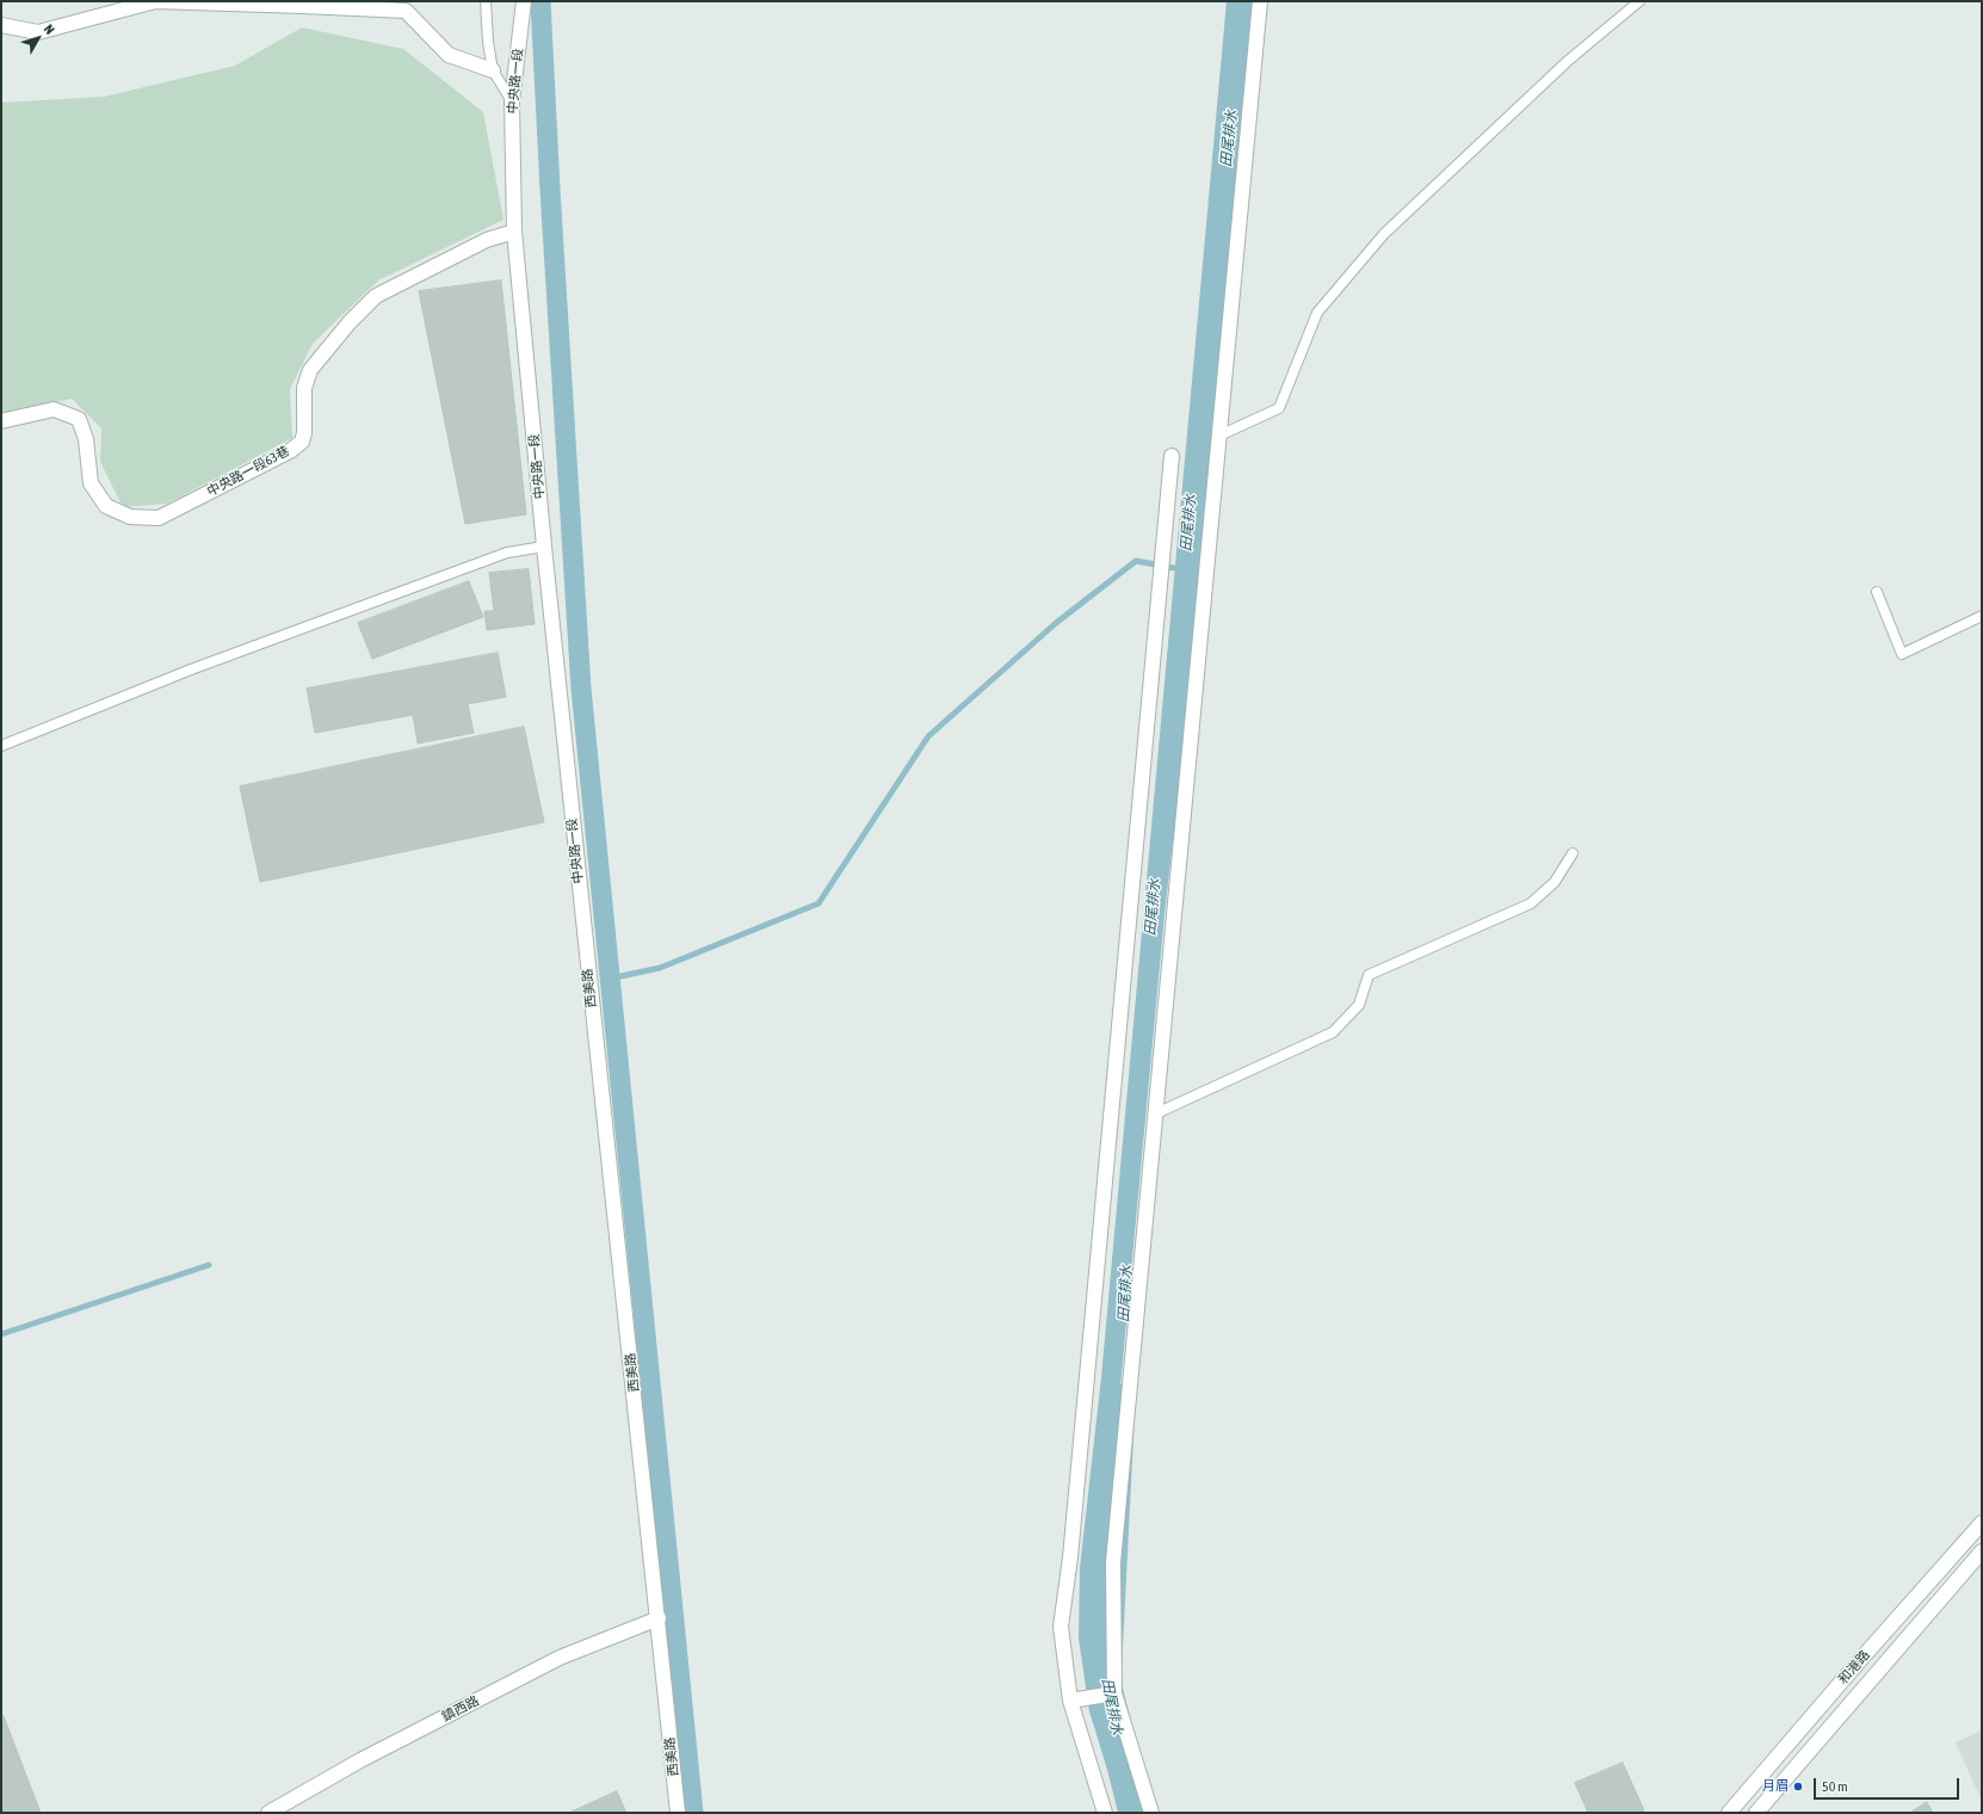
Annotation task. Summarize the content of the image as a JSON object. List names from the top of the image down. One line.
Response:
{"streets":{"street":["中央路一段","中央路一段63巷","西美路","和港路","鎮西路"]},"crossings":[["中央路一段","中央路一段63巷"],["中央路一段","西美路"],["西美路","鎮西路"]],"water":["田尾排水"],"places":["月眉"],"scale_bar":"50 m","north":"top right"}
